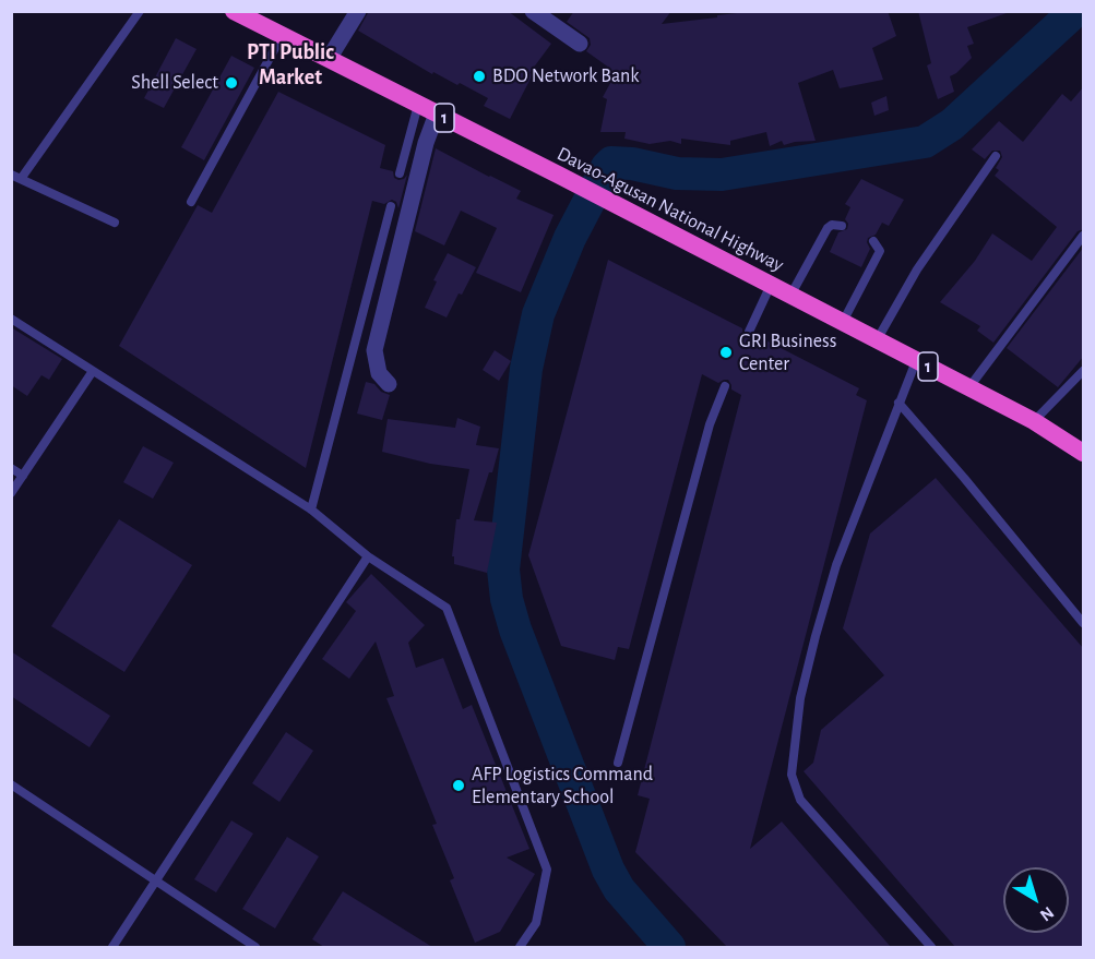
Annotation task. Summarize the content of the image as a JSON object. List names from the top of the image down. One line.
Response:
{"streets":{"highway":["1","Davao-Agusan National Highway"]},"districts":["PTI Public Market"],"places":["BDO Network Bank","Shell Select","GRI Business Center","AFP Logistics Command Elementary School"],"north":"bottom right"}
